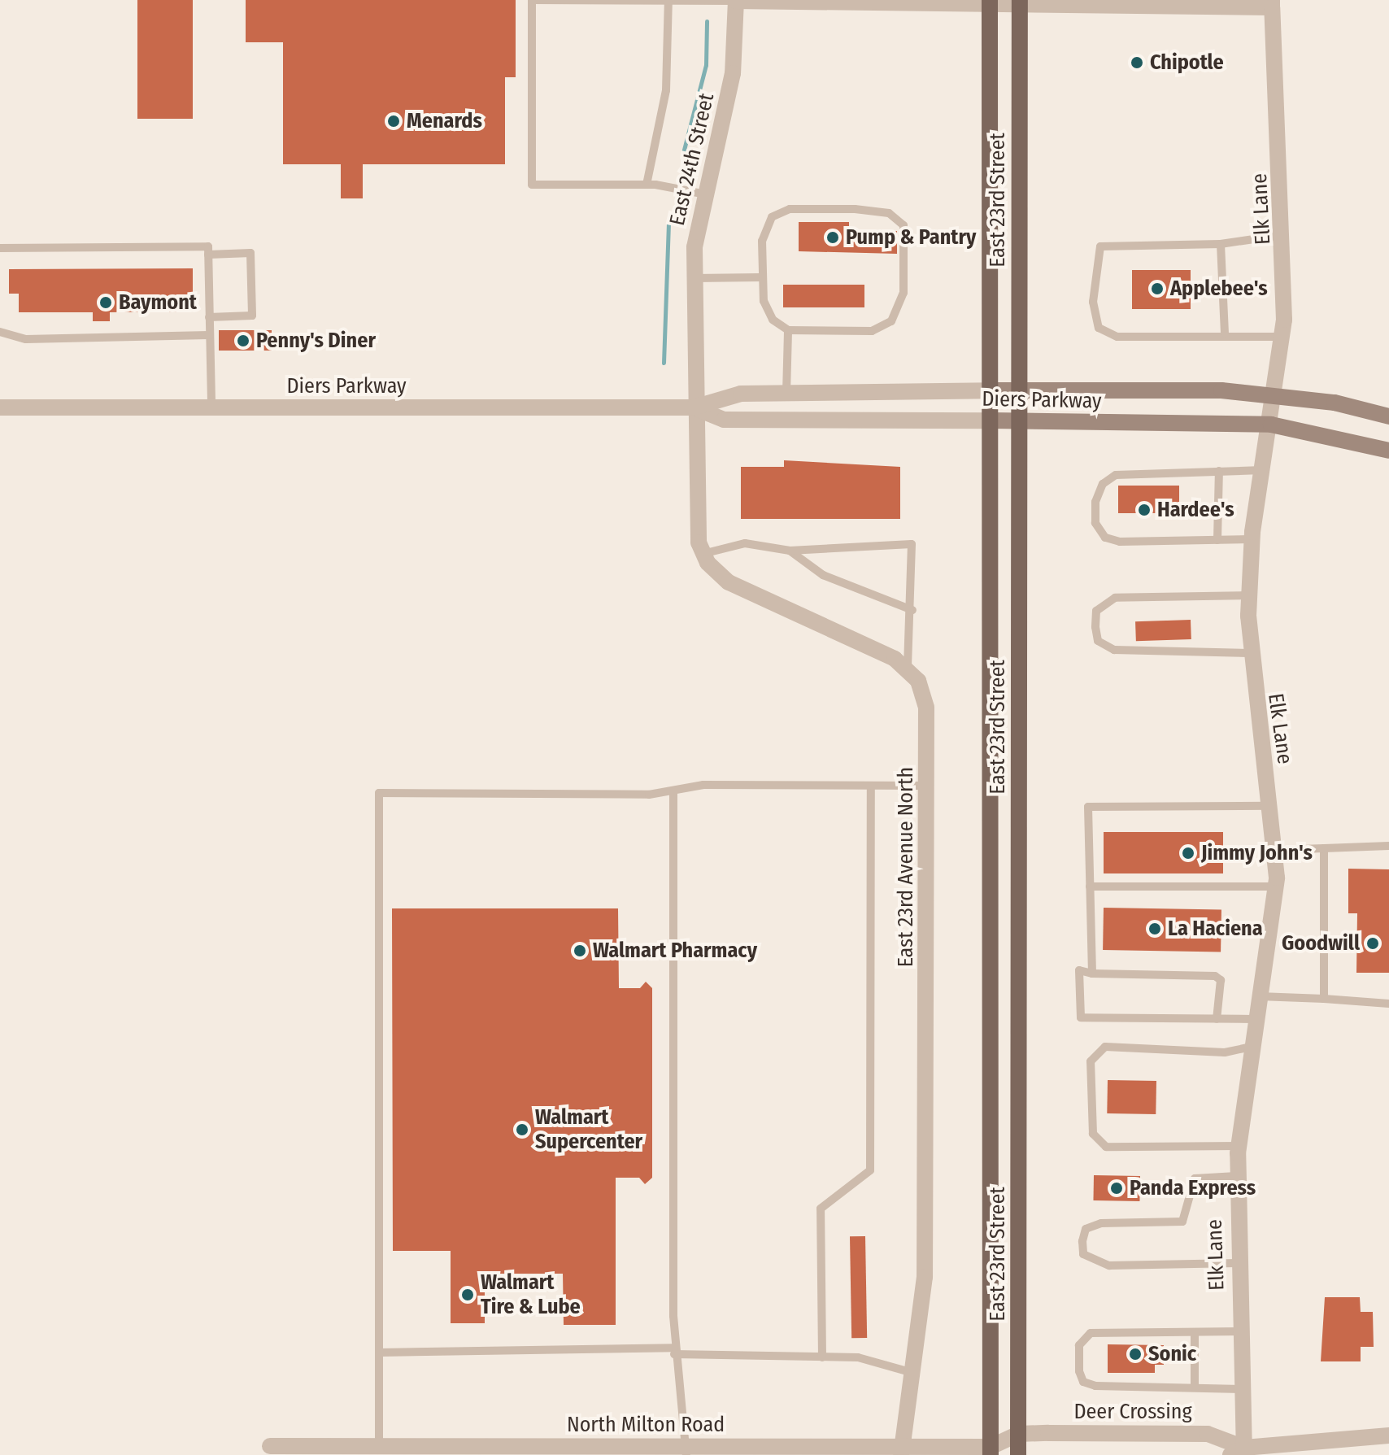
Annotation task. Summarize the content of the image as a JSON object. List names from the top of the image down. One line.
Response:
{"streets":{"main road":["East 23rd Street","Diers Parkway"],"street":["East 24th Street","Elk Lane","East 23rd Avenue North","Deer Crossing","North Milton Road"]},"crossings":[["East 24th Street","Diers Parkway"],["East 23rd Street","Diers Parkway"],["East 23rd Street","Deer Crossing"],["East 23rd Street","North Milton Road"],["Elk Lane","Diers Parkway"],["Elk Lane","Deer Crossing"],["East 23rd Avenue North","North Milton Road"],["Deer Crossing","North Milton Road"]],"places":["Chipotle","Menards","Pump & Pantry","Applebee's","Baymont","Penny's Diner","Hardee's","Jimmy John's","La Haciena","Goodwill","Walmart Pharmacy","Walmart Supercenter","Panda Express","Walmart Tire & Lube","Sonic"]}
